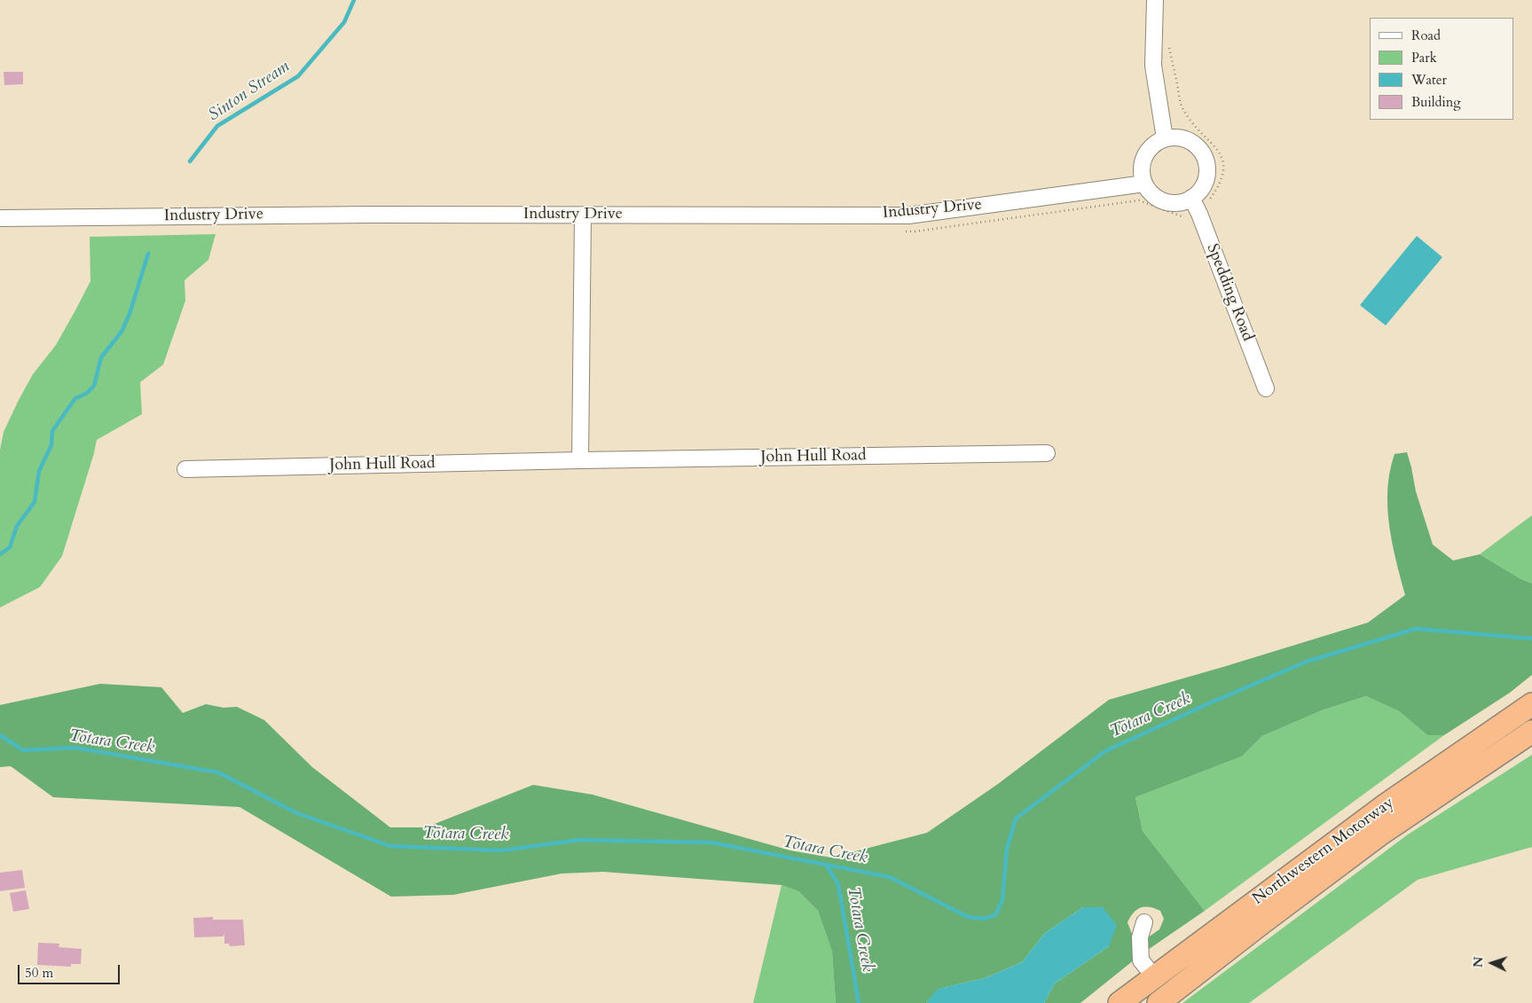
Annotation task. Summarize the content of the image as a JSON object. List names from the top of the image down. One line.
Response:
{"streets":{"highway":["Northwestern Motorway"],"street":["Industry Drive","Spedding Road","John Hull Road"]},"crossings":[["Industry Drive","Spedding Road"]],"water":["Sinton Stream","Tōtara Creek","Totara Creek"],"legend":["Road","Park","Water","Building"],"scale_bar":"50 m","north":"left"}
